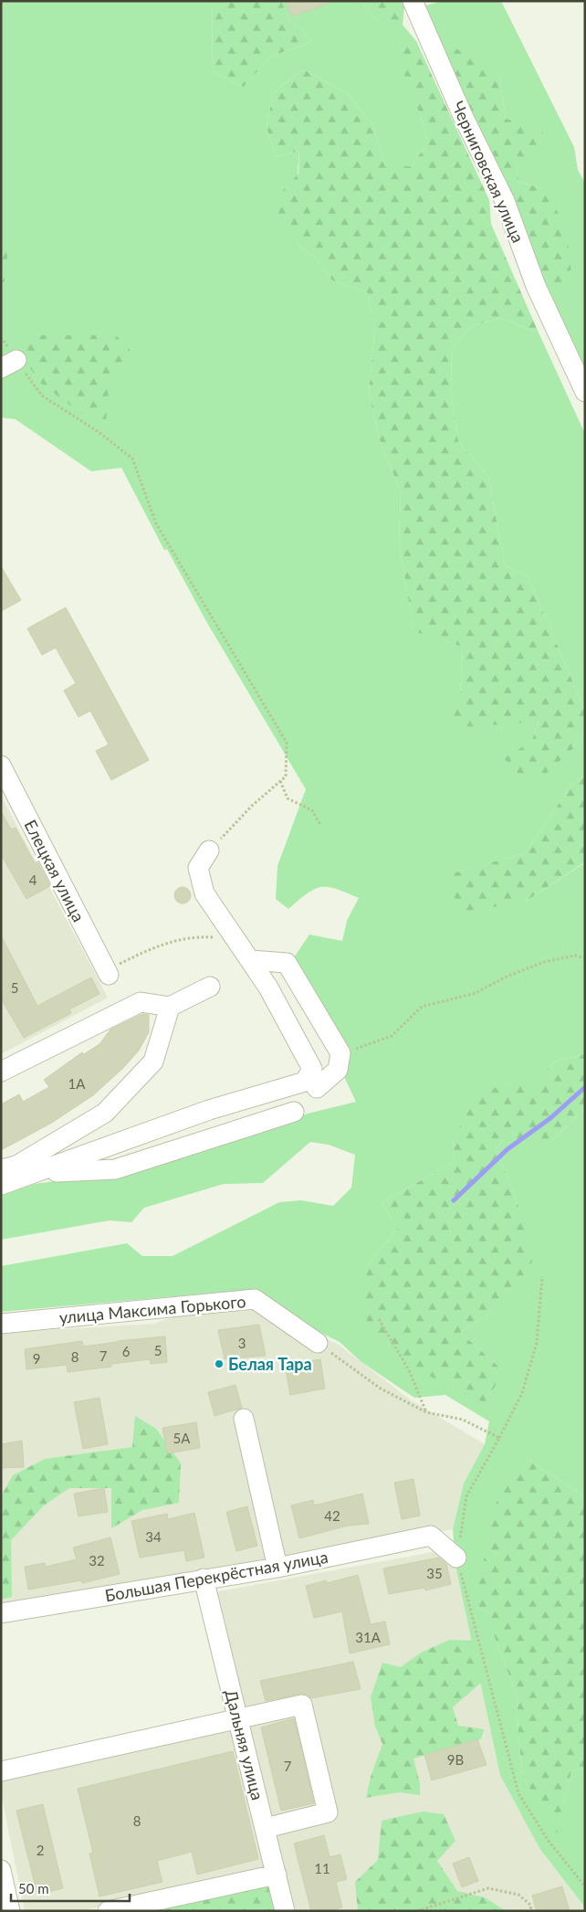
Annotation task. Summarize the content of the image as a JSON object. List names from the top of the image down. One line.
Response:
{"streets":{"street":["Черниговская улица","Елецкая улица","улица Максима Горького","Большая Перекрёстная улица","Дальняя улица"]},"crossings":[["Большая Перекрёстная улица","Дальняя улица"]],"places":["Белая Тара"],"house_numbers":["4","5","1А","3","5","6","7","8","9","5А","42","34","32","35","31А","9В","7","8","2","11"],"scale_bar":"50 m"}
